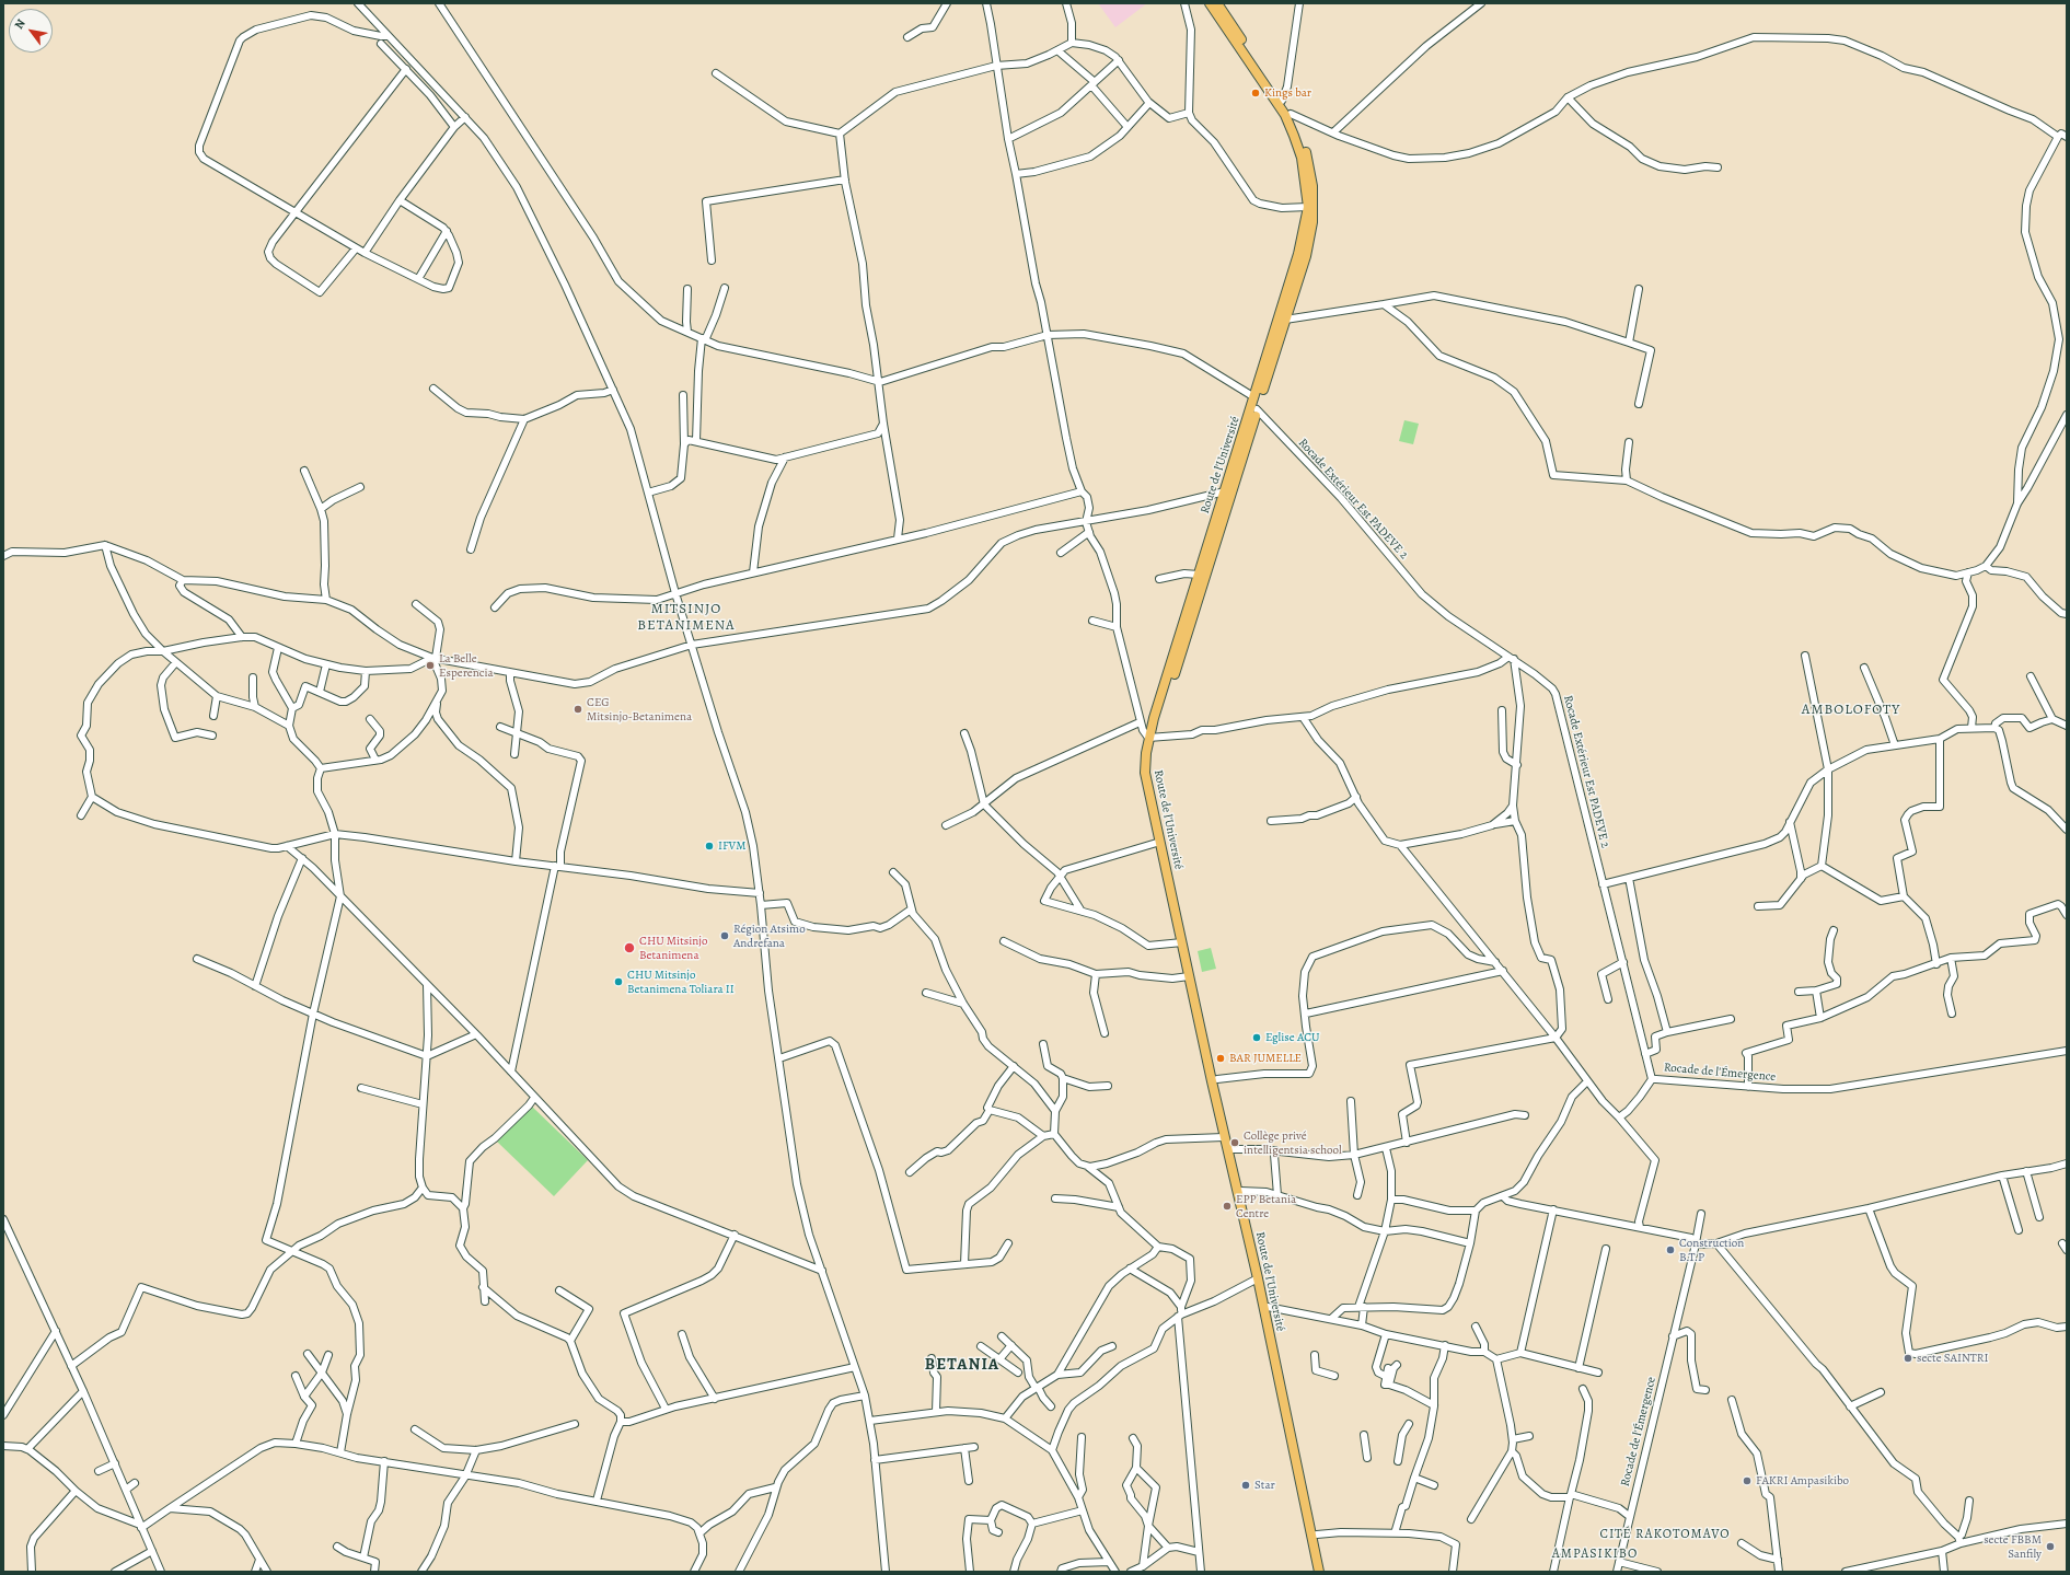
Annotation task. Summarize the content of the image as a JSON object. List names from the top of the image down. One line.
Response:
{"streets":{"main road":["Route de l'Université"],"street":["Rocade Extérieur Est PADEVE 2","Rocade de l'Émergence"]},"crossings":[["Route de l'Université","Rocade Extérieur Est PADEVE 2"],["Rocade Extérieur Est PADEVE 2","Rocade de l'Émergence"]],"districts":["MITSINJO BETANIMENA","AMBOLOFOTY","BETANIA","CITÉ RAKOTOMAVO","AMPASIKIBO"],"places":["Kings bar","La Belle Esperencia","CEG Mitsinjo-Betanimena","IFVM","Région Atsimo Andrefana","CHU Mitsinjo Betanimena","CHU Mitsinjo Betanimena Toliara II","Eglise ACU","BAR JUMELLE","Collège privé intelligentsia school","EPP Betania Centre","Construction B.T.P","secte SAINTRI","FAKRI Ampasikibo","Star","secte FBBM Sanfily"],"north":"top left"}
